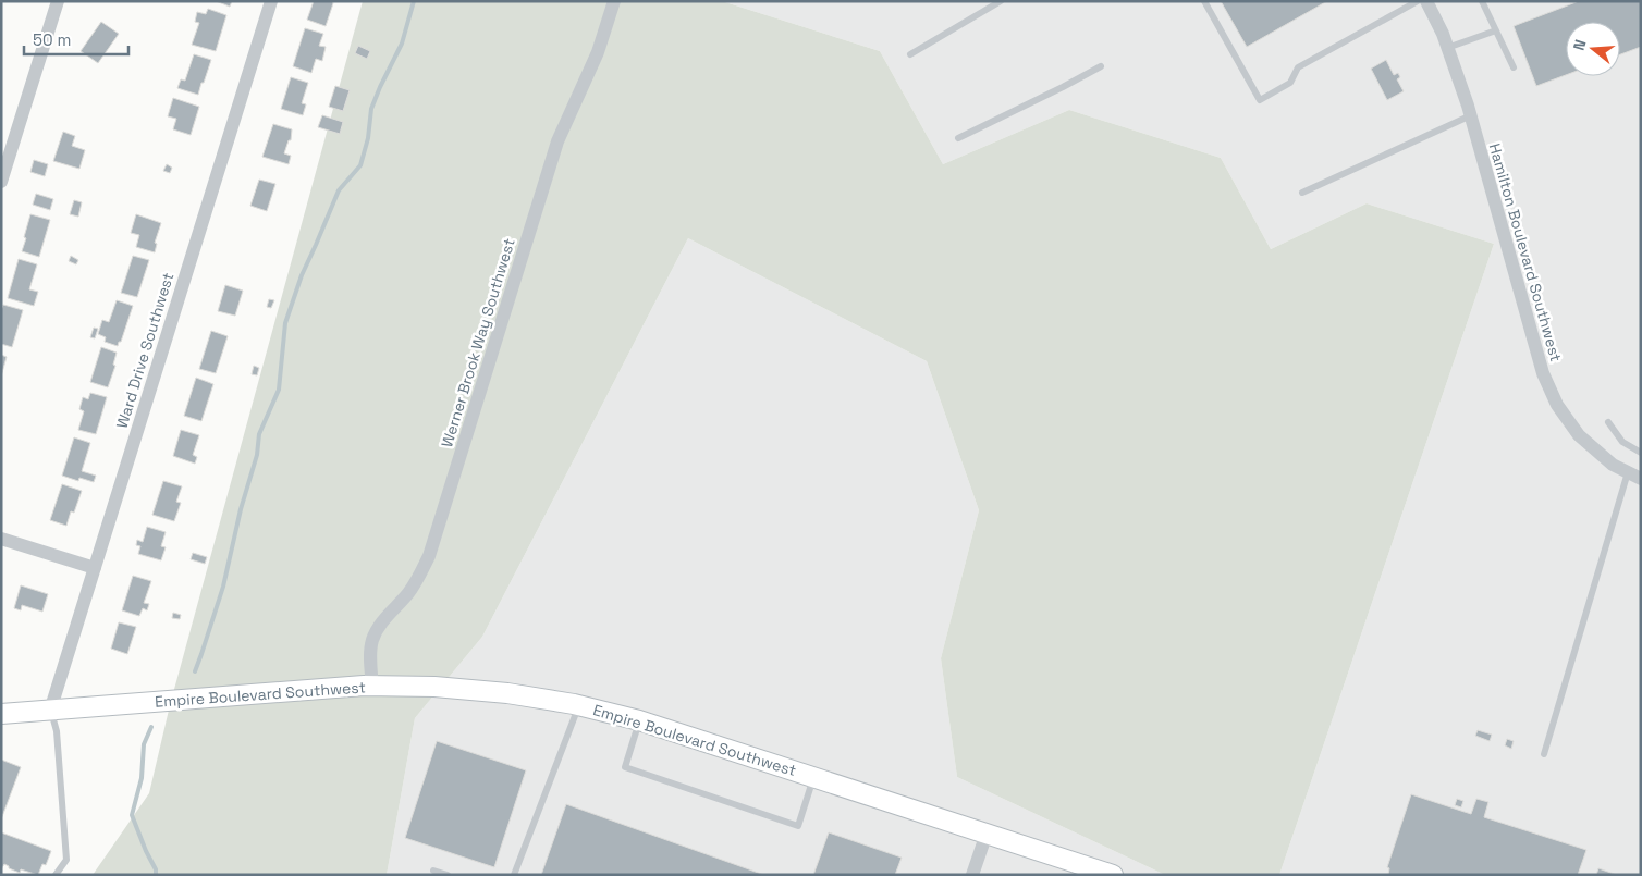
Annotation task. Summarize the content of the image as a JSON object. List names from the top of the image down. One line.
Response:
{"streets":{"street":["Hamilton Boulevard Southwest","Werner Brook Way Southwest","Ward Drive Southwest","Empire Boulevard Southwest"]},"crossings":[["Werner Brook Way Southwest","Empire Boulevard Southwest"],["Ward Drive Southwest","Empire Boulevard Southwest"]],"scale_bar":"50 m","north":"left"}
